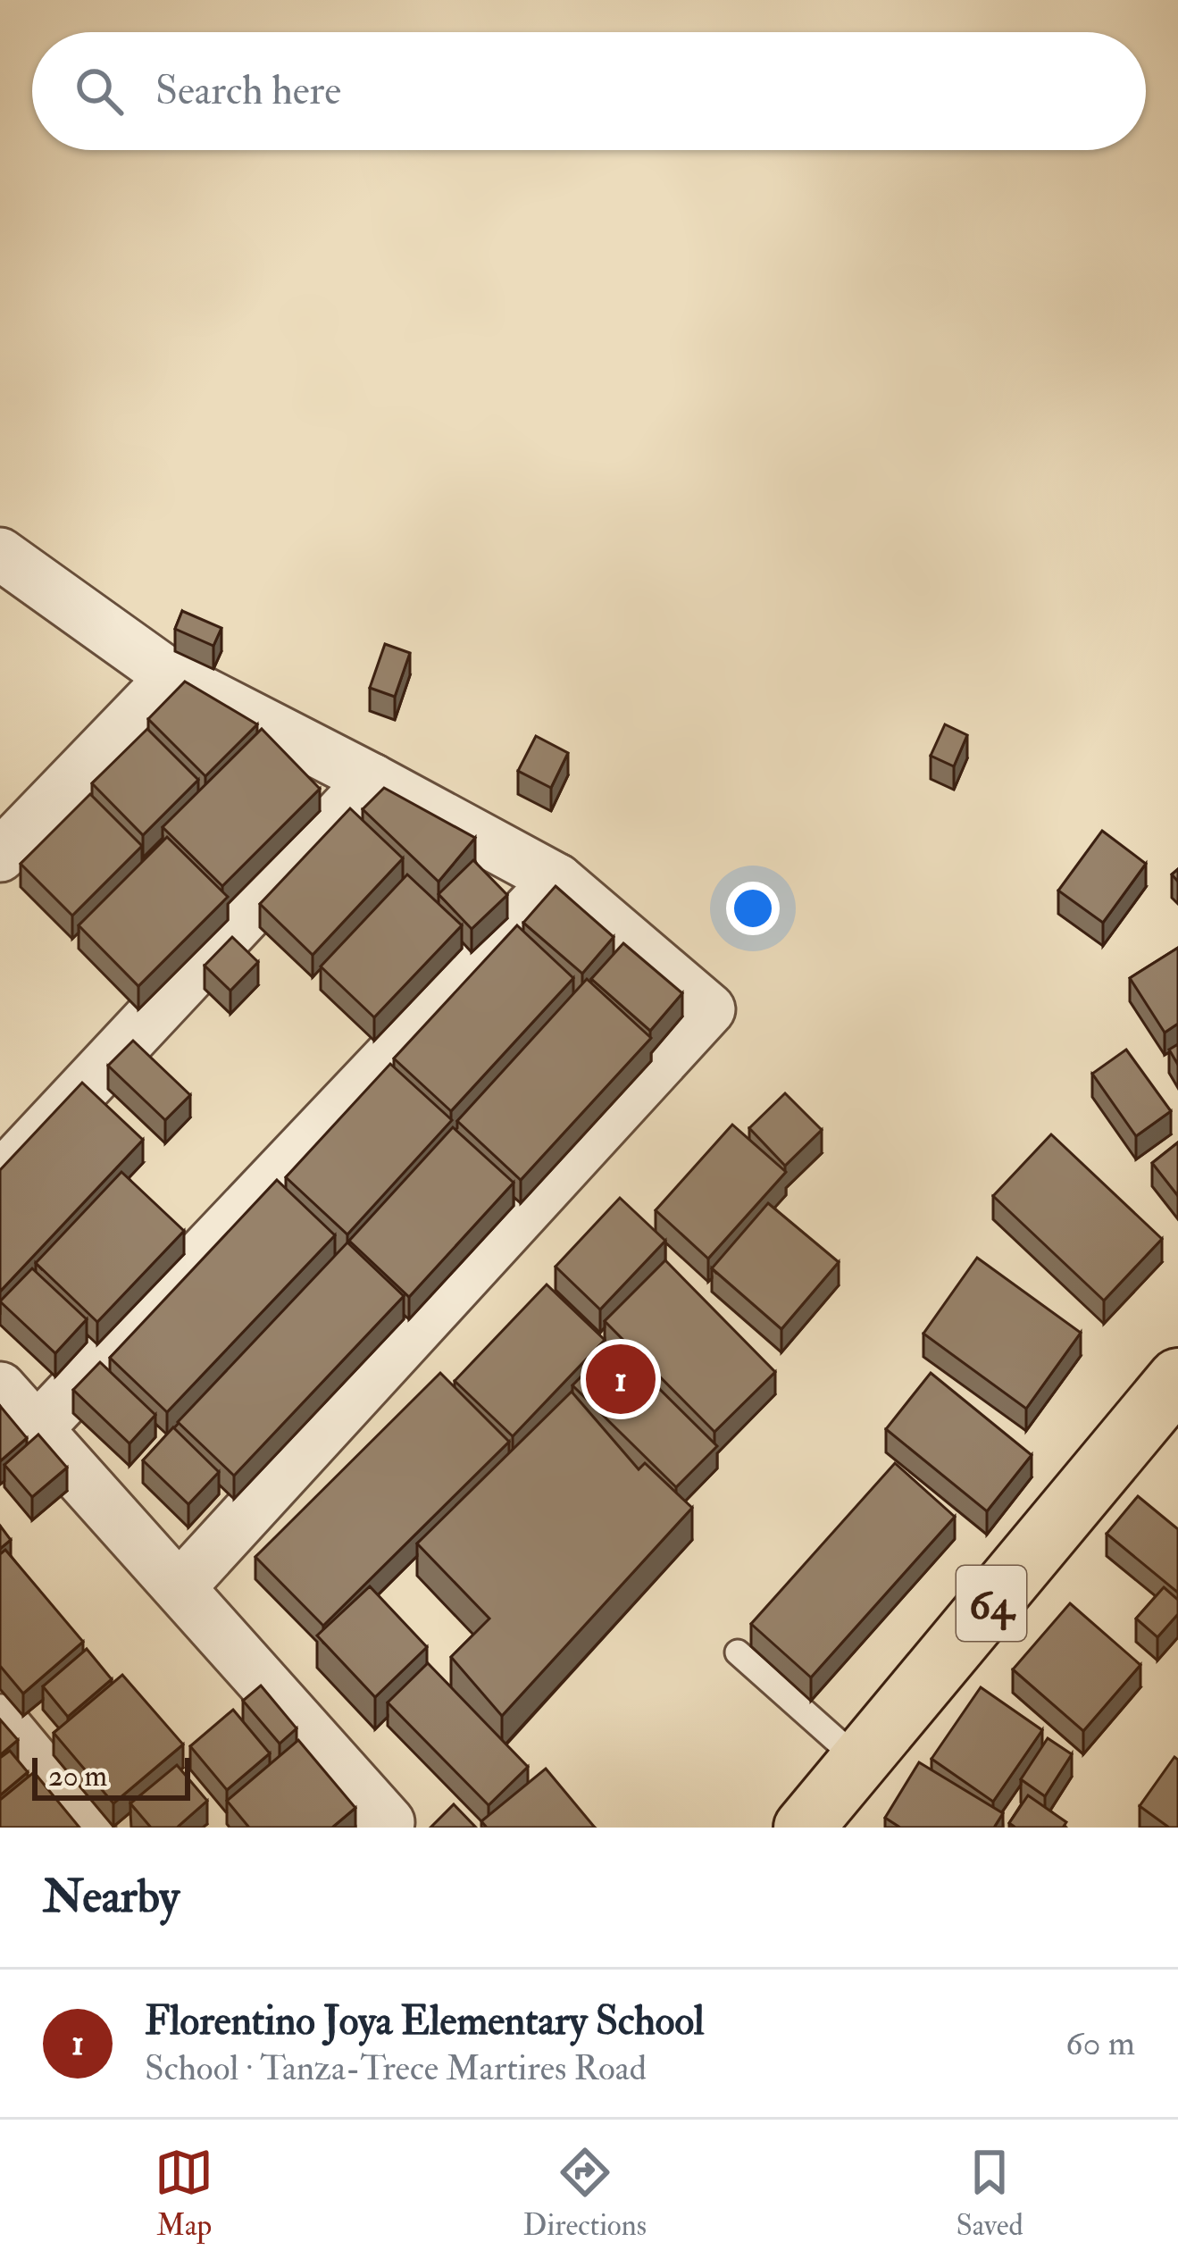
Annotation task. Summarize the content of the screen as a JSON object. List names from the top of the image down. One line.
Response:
{"streets":{"main road":["64"]},"scale_bar":"20 m","page":{"search":"Search here","pins":"1","scale":"20 m","heading":"Nearby","list":[{"mark":"1","name":"Florentino Joya Elementary School","note":"School · Tanza-Trece Martires Road","value":"60 m"}],"nav":["Map","Directions","Saved"]}}
